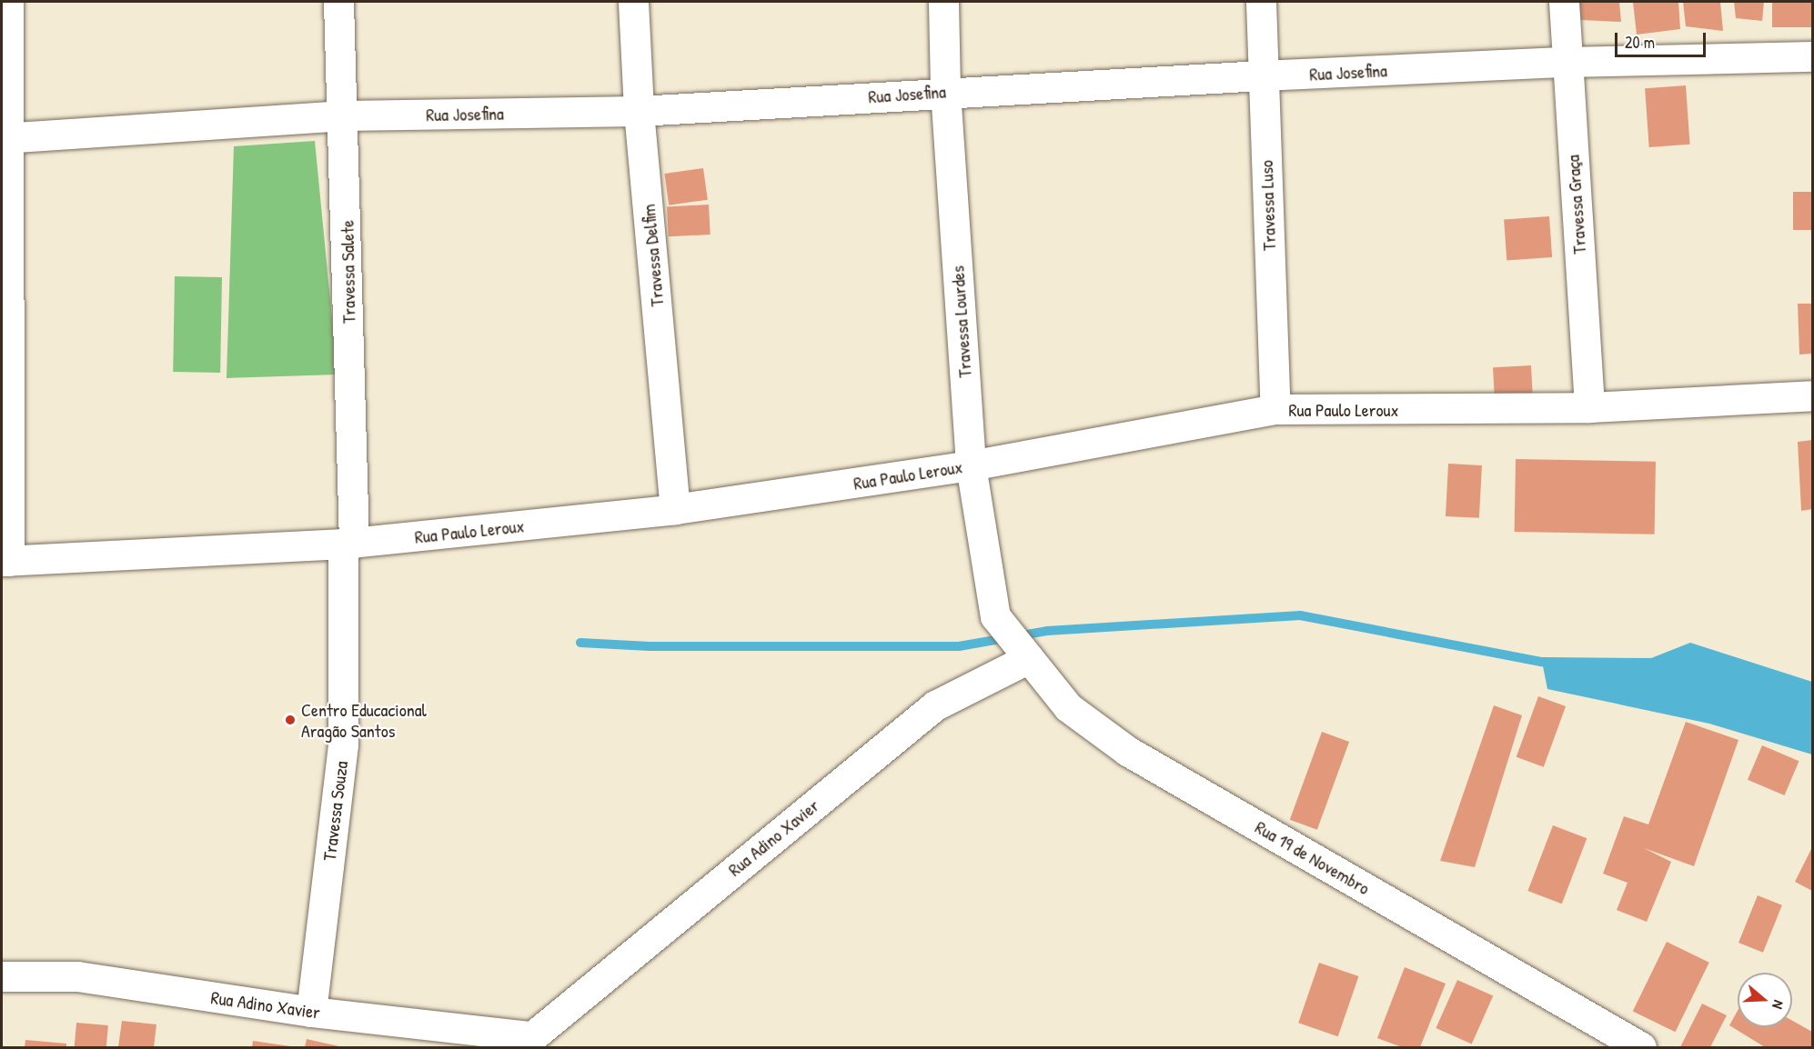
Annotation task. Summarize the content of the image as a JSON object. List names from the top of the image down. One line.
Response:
{"streets":{"street":["Rua Josefina","Travessa Graça","Travessa Luso","Travessa Delfim","Travessa Salete","Travessa Lourdes","Rua Paulo Leroux","Travessa Souza","Rua Adino Xavier","Rua 19 de Novembro"]},"crossings":[["Rua Josefina","Travessa Graça"],["Rua Josefina","Travessa Luso"],["Rua Josefina","Travessa Delfim"],["Rua Josefina","Travessa Salete"],["Rua Josefina","Travessa Lourdes"],["Travessa Graça","Rua Paulo Leroux"],["Travessa Luso","Rua Paulo Leroux"],["Travessa Delfim","Rua Paulo Leroux"],["Travessa Salete","Rua Paulo Leroux"],["Travessa Salete","Travessa Souza"],["Travessa Lourdes","Rua Paulo Leroux"],["Travessa Lourdes","Rua Adino Xavier"],["Travessa Lourdes","Rua 19 de Novembro"],["Rua Paulo Leroux","Travessa Souza"],["Travessa Souza","Rua Adino Xavier"],["Rua Adino Xavier","Rua 19 de Novembro"]],"places":["Centro Educacional Aragão Santos"],"scale_bar":"20 m","north":"right"}
